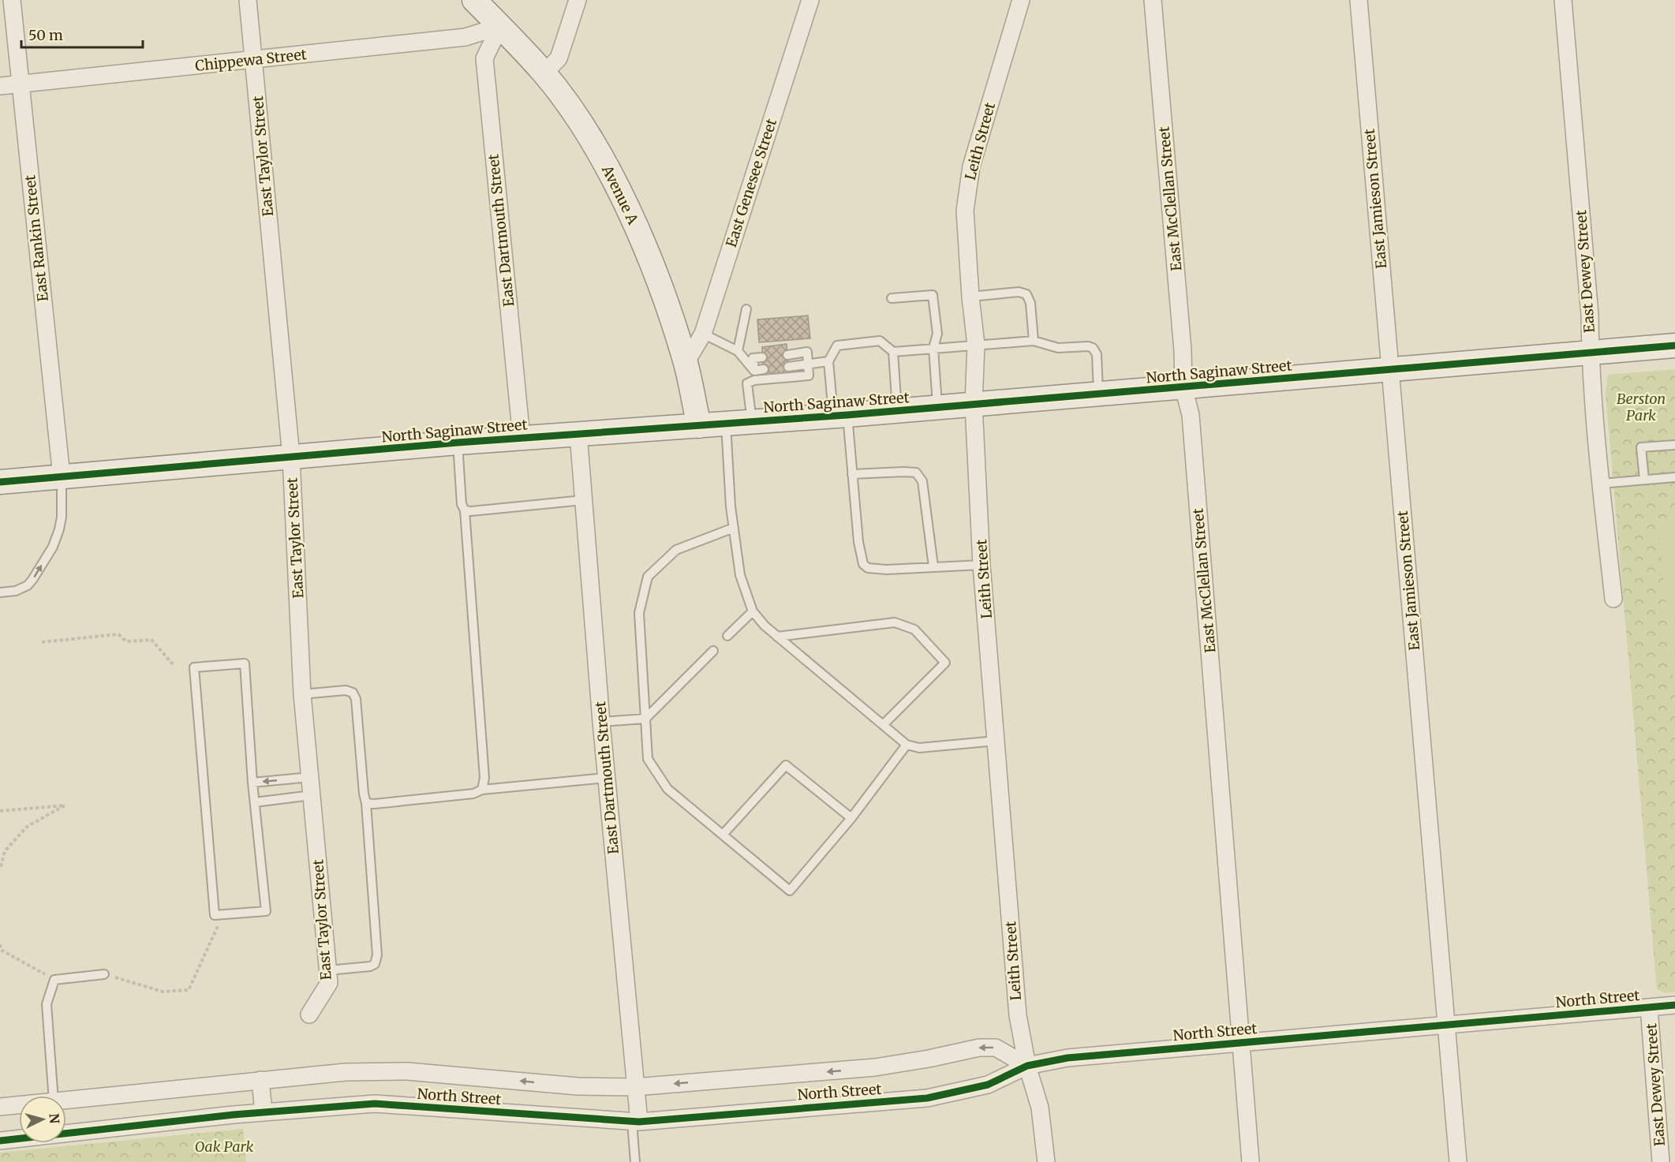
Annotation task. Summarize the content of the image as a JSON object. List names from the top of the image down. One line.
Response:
{"streets":{"main road":["Avenue A","North Saginaw Street"],"street":["Chippewa Street","Leith Street","East Taylor Street","East Genesee Street","East McClellan Street","East Jamieson Street","East Dartmouth Street","East Rankin Street","East Dewey Street","North Street"]},"crossings":[["Chippewa Street","East Taylor Street"],["Chippewa Street","Avenue A"],["Chippewa Street","East Dartmouth Street"],["Chippewa Street","East Rankin Street"],["Leith Street","North Saginaw Street"],["Leith Street","North Street"],["East Taylor Street","North Saginaw Street"],["East Genesee Street","Avenue A"],["Avenue A","East Dartmouth Street"],["Avenue A","North Saginaw Street"],["East McClellan Street","North Saginaw Street"],["East McClellan Street","North Street"],["East Jamieson Street","North Saginaw Street"],["East Jamieson Street","North Street"],["East Dartmouth Street","North Saginaw Street"],["East Dartmouth Street","North Street"],["East Rankin Street","North Saginaw Street"],["East Dewey Street","North Saginaw Street"],["East Dewey Street","North Street"]],"parks":["Berston Park","Oak Park"],"scale_bar":"50 m","north":"right"}
